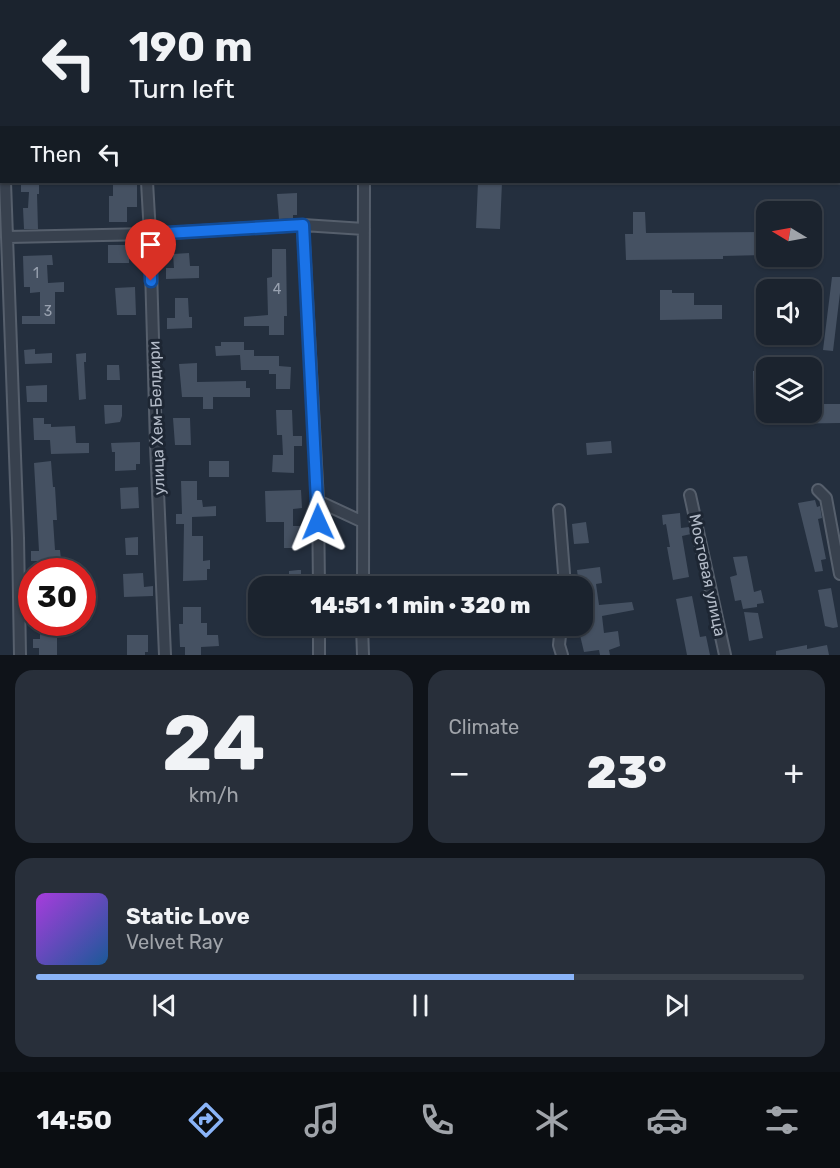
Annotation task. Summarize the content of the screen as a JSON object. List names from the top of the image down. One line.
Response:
{"streets":{"street":["улица Хем-Белдири","Мостовая улица"]},"house_numbers":["1","4","3"],"north":"left","page":{"turn":["190 m","Turn left"],"then":"Then","limit":"30","trip":"14:51 · 1 min · 320 m","tile":[["24","km/h"],"Climate"],"heat":["−","23°","+"],"song":["Static Love","Velvet Ray"],"tabs":"14:50"}}
